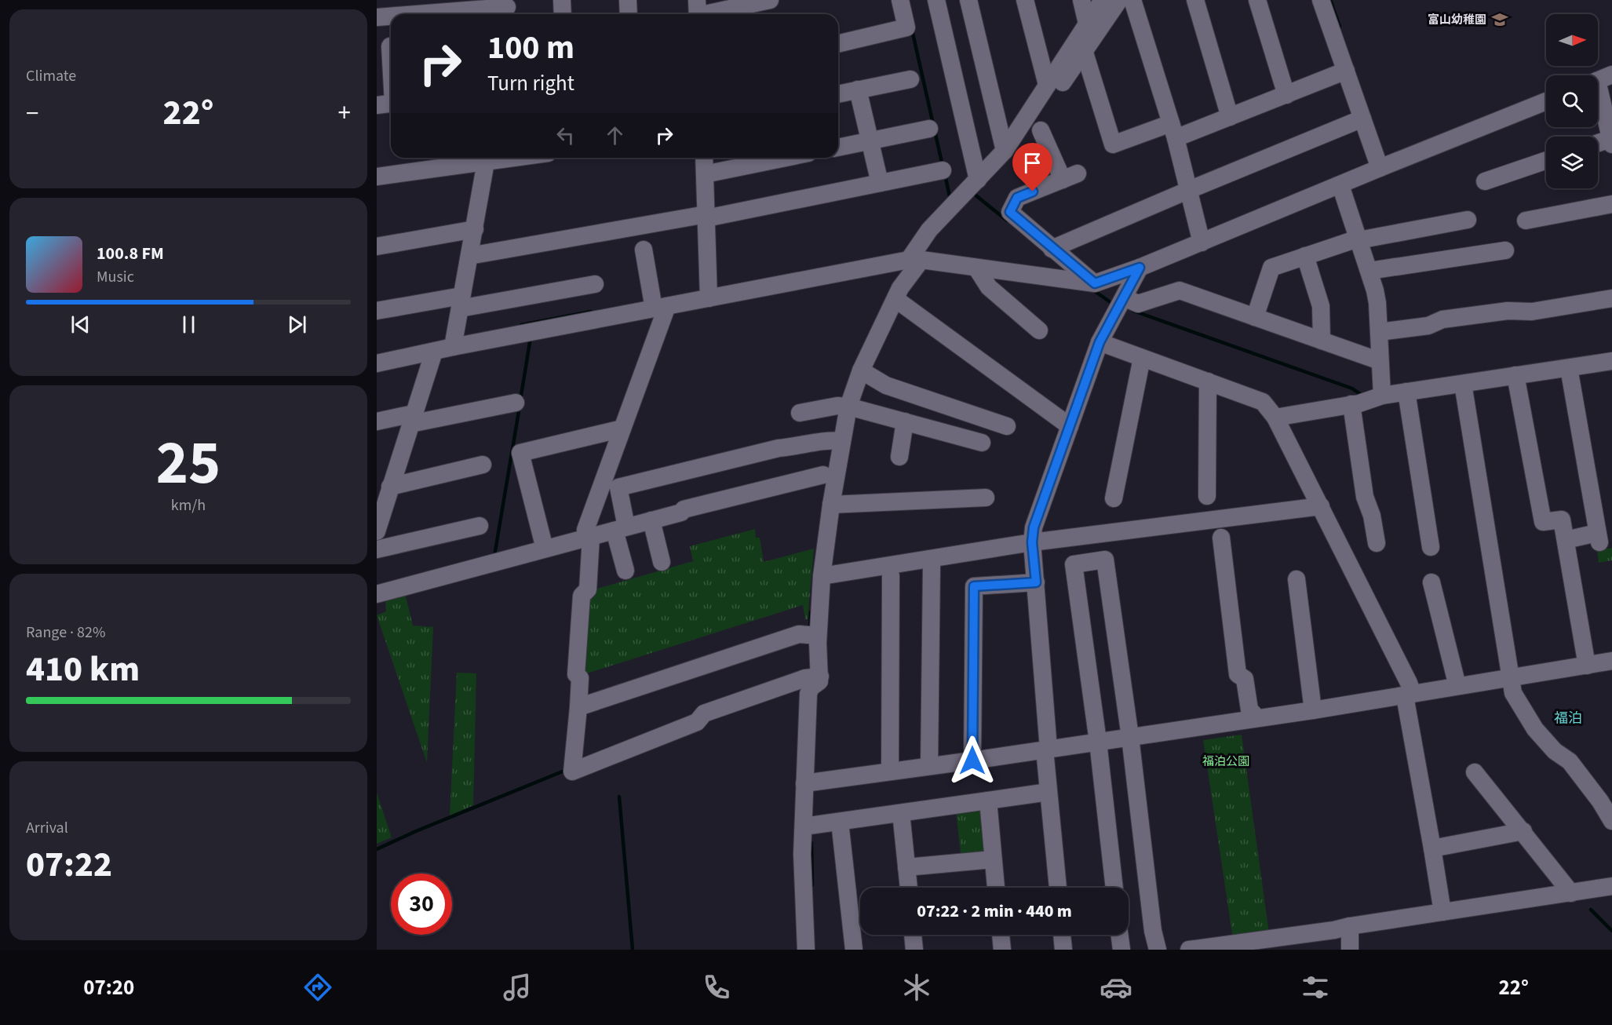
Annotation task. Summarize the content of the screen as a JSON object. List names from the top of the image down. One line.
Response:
{"districts":["福泊"],"parks":["福泊公園"],"places":{"school or university":["富山幼稚園"]},"north":"right","page":{"tile":["Climate",["25","km/h"],["Range · 82%","410 km"],["Arrival","07:22"]],"turn":["100 m","Turn right"],"heat":["−","22°","+"],"song":["100.8 FM","Music"],"limit":"30","trip":"07:22 · 2 min · 440 m","tabs":["07:20","22°"]}}
